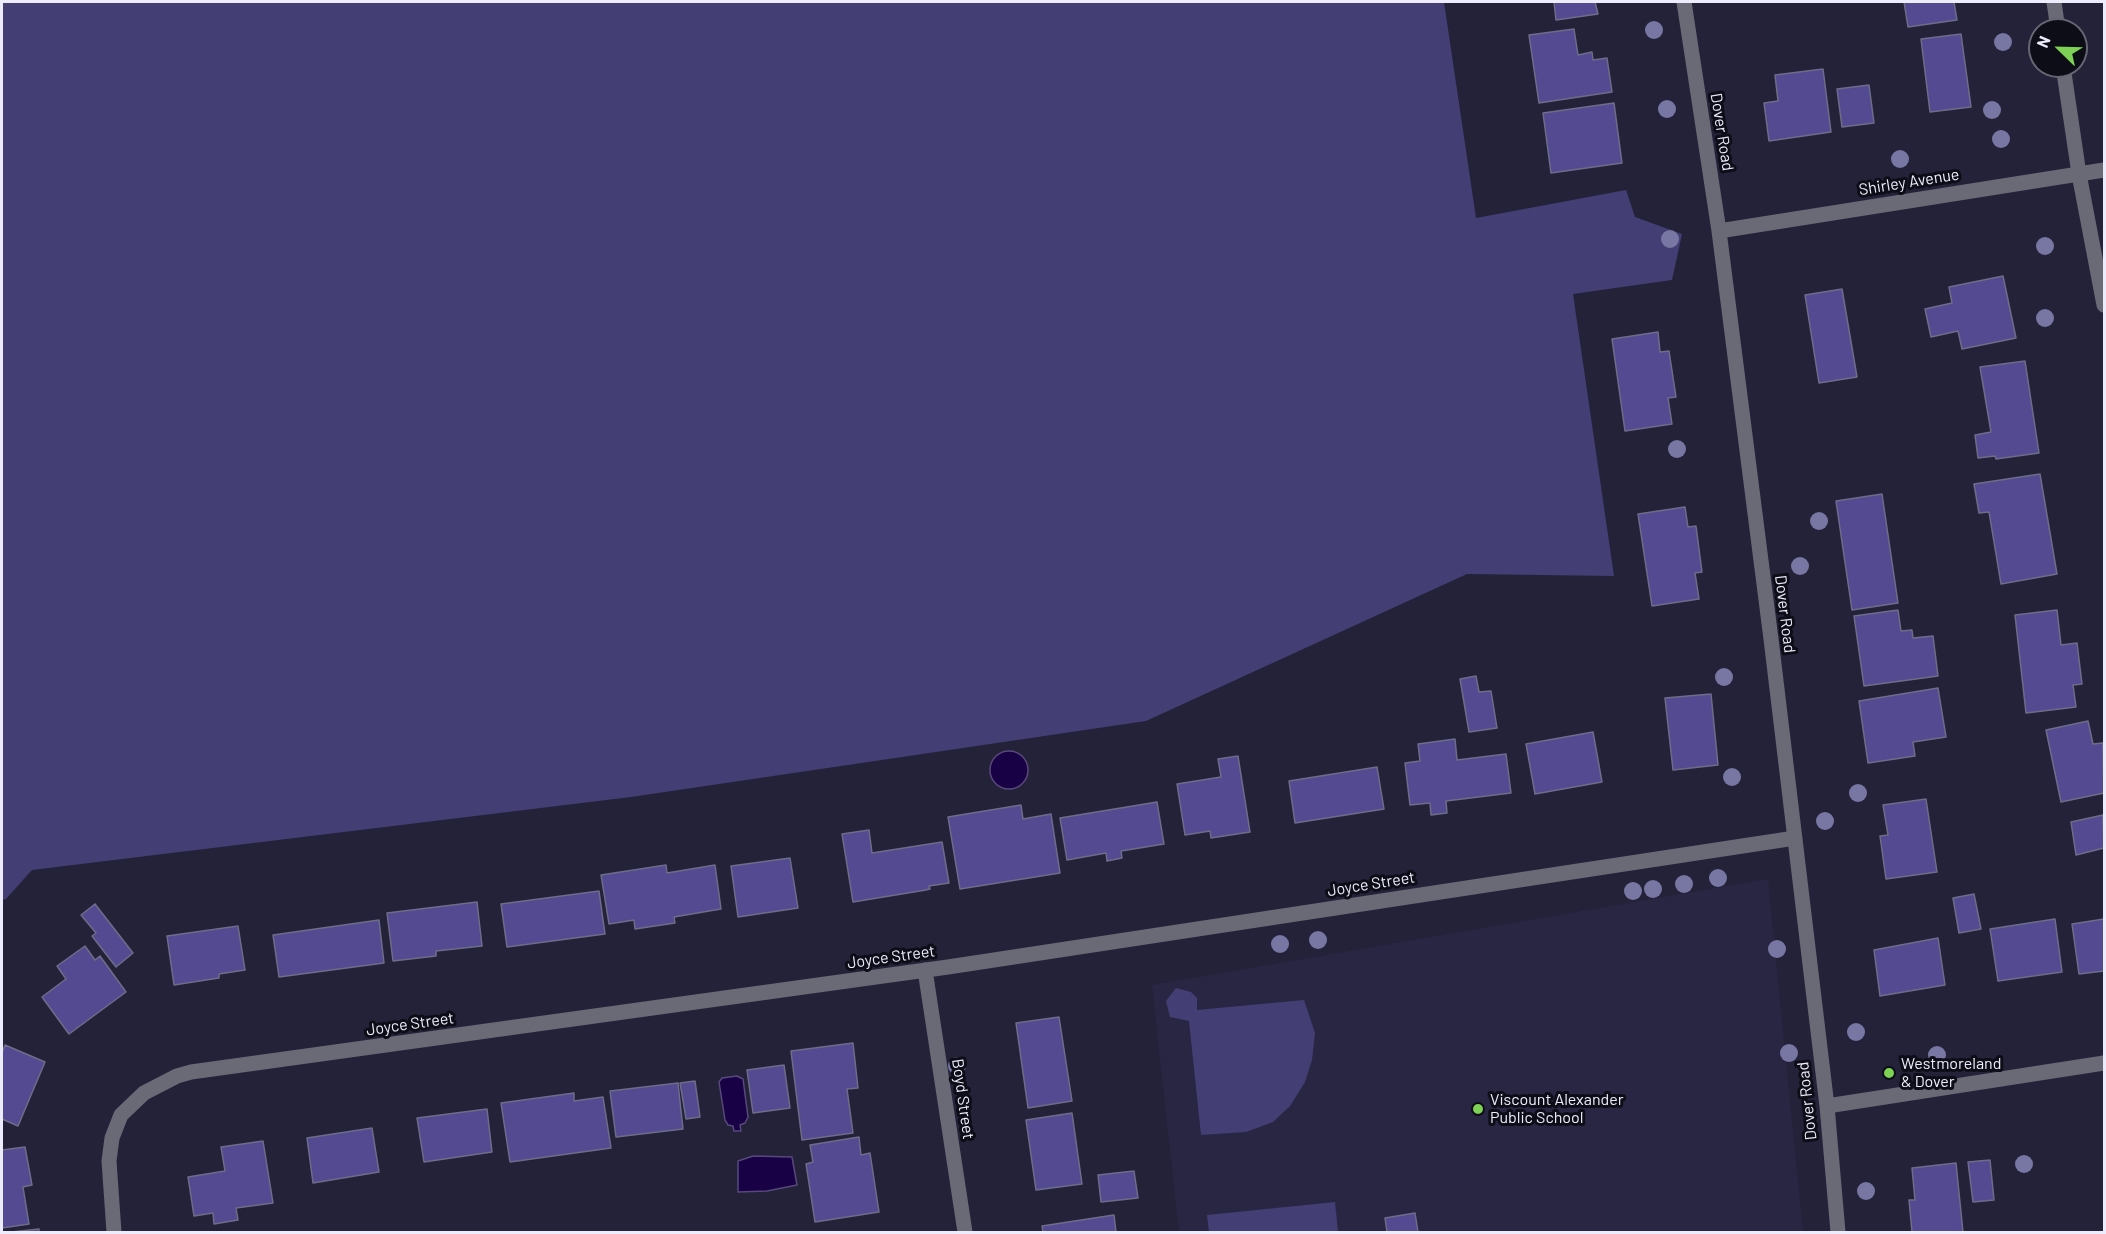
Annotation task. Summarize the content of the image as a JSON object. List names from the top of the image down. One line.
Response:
{"streets":{"street":["Dover Road","Shirley Avenue","Joyce Street","Boyd Street"]},"crossings":[["Dover Road","Shirley Avenue"],["Dover Road","Joyce Street"],["Joyce Street","Boyd Street"]],"places":["Westmoreland & Dover","Viscount Alexander Public School"],"north":"top left"}
